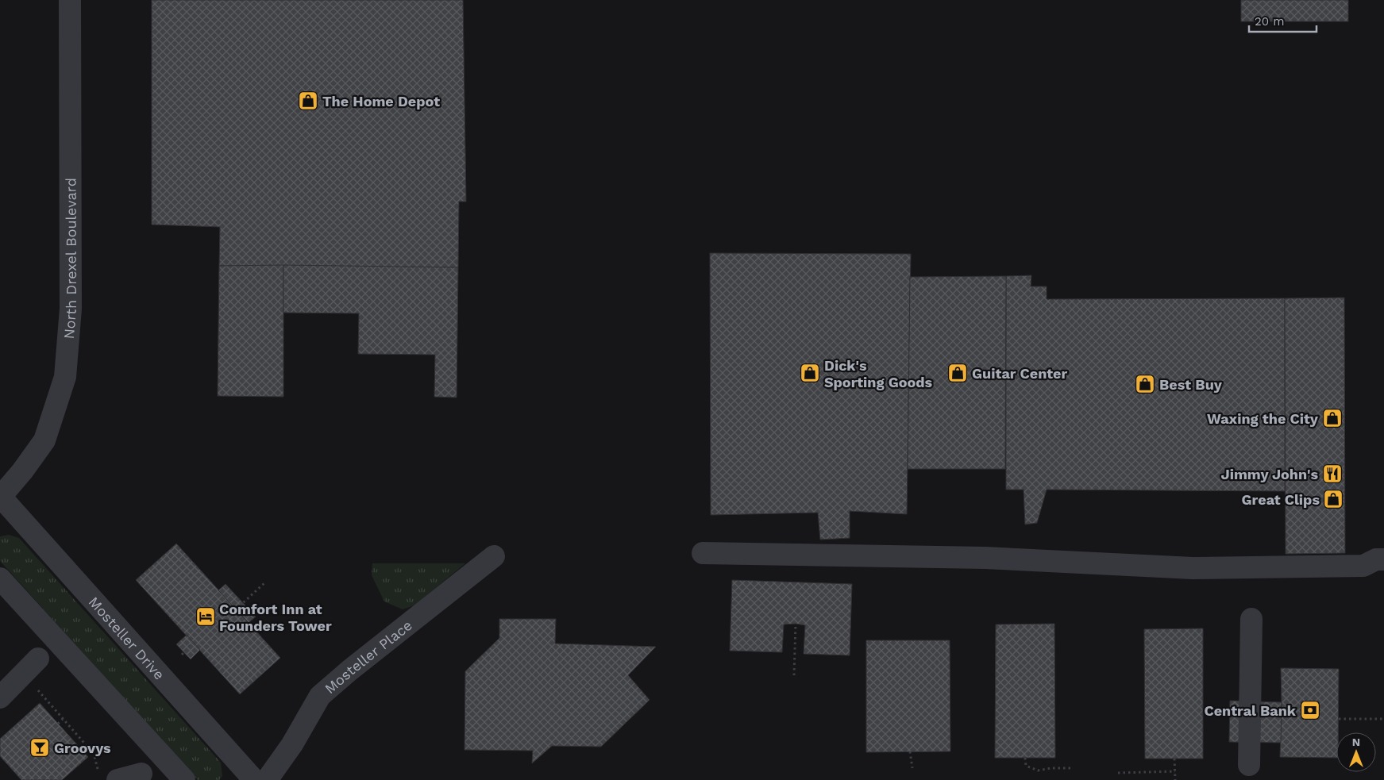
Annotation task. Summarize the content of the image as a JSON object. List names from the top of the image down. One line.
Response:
{"streets":{"street":["North Drexel Boulevard","Mosteller Drive","Mosteller Place"]},"crossings":[["North Drexel Boulevard","Mosteller Drive"]],"places":{"shop":["The Home Depot","Dick's Sporting Goods","Guitar Center","Best Buy","Waxing the City","Great Clips"],"restaurant":["Jimmy John's"],"hotel":["Comfort Inn at Founders Tower"],"bank":["Central Bank"],"bar":["Groovys"]},"scale_bar":"20 m","north":"top"}
